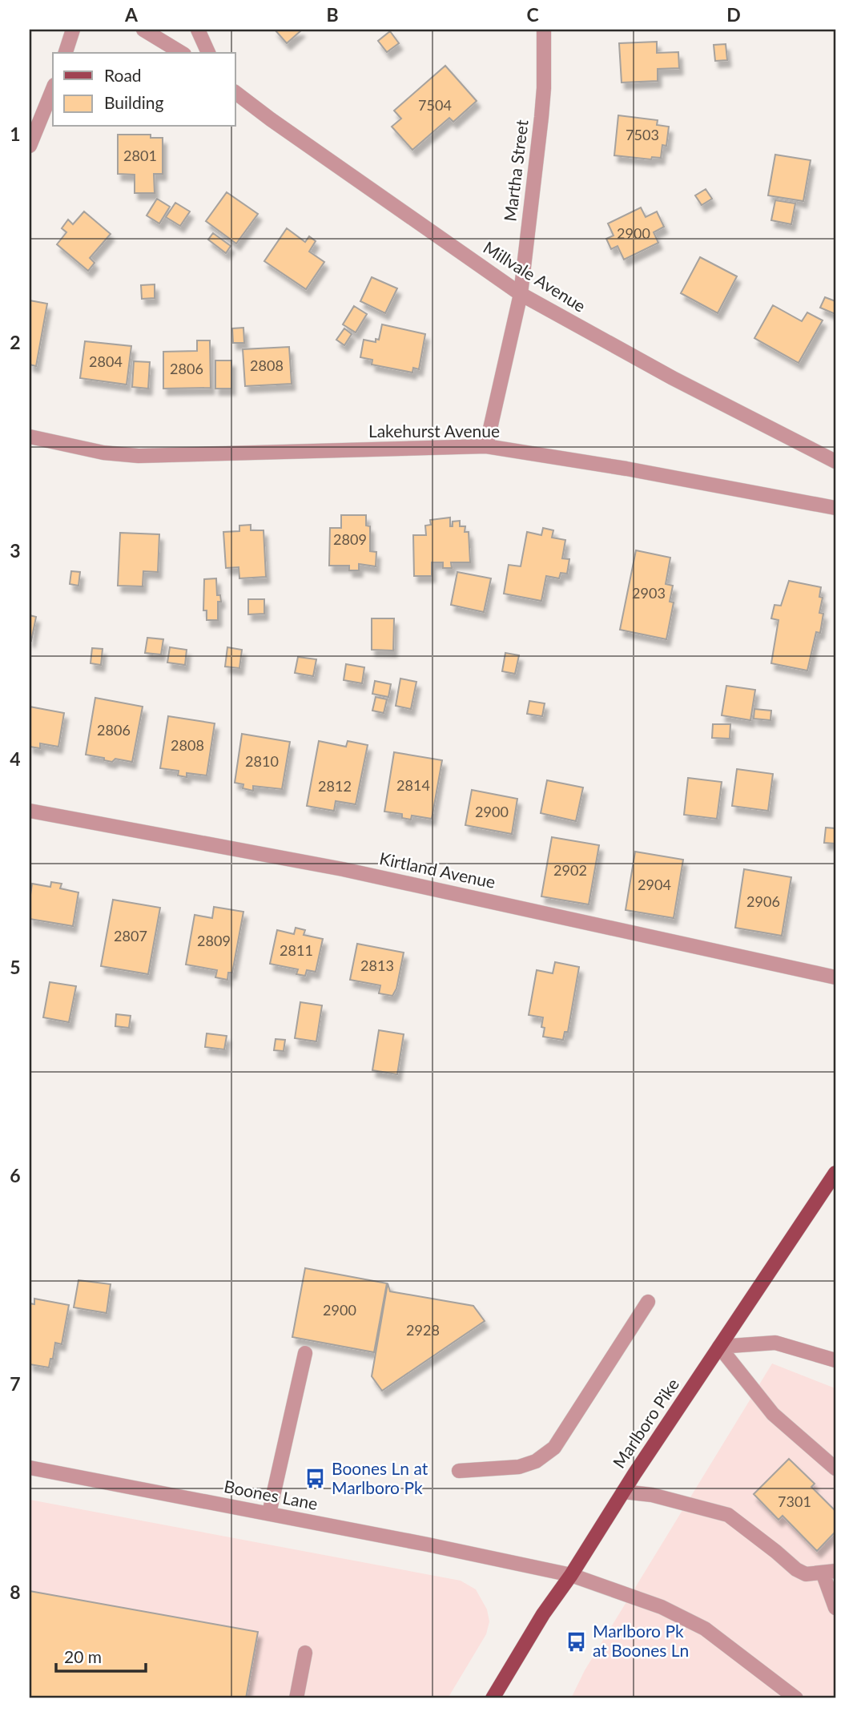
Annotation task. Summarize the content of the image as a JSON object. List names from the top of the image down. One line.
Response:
{"streets":{"main road":["Marlboro Pike"],"street":["Martha Street","Millvale Avenue","Lakehurst Avenue","Kirtland Avenue","Boones Lane"]},"crossings":[["Martha Street","Millvale Avenue"],["Martha Street","Lakehurst Avenue"],["Marlboro Pike","Boones Lane"]],"places":{"bus stop":["Boones Ln at Marlboro Pk","Marlboro Pk at Boones Ln"]},"house_numbers":["7504","7503","2801","2900","2804","2808","2806","2809","2903","2806","2808","2810","2814","2812","2900","2902","2904","2906","2807","2809","2811","2813","2900","2928","7301"],"legend":["Road","Building"],"scale_bar":"20 m","grid":{"columns":["A","B","C","D"],"rows":["1","2","3","4","5","6","7","8"]}}
